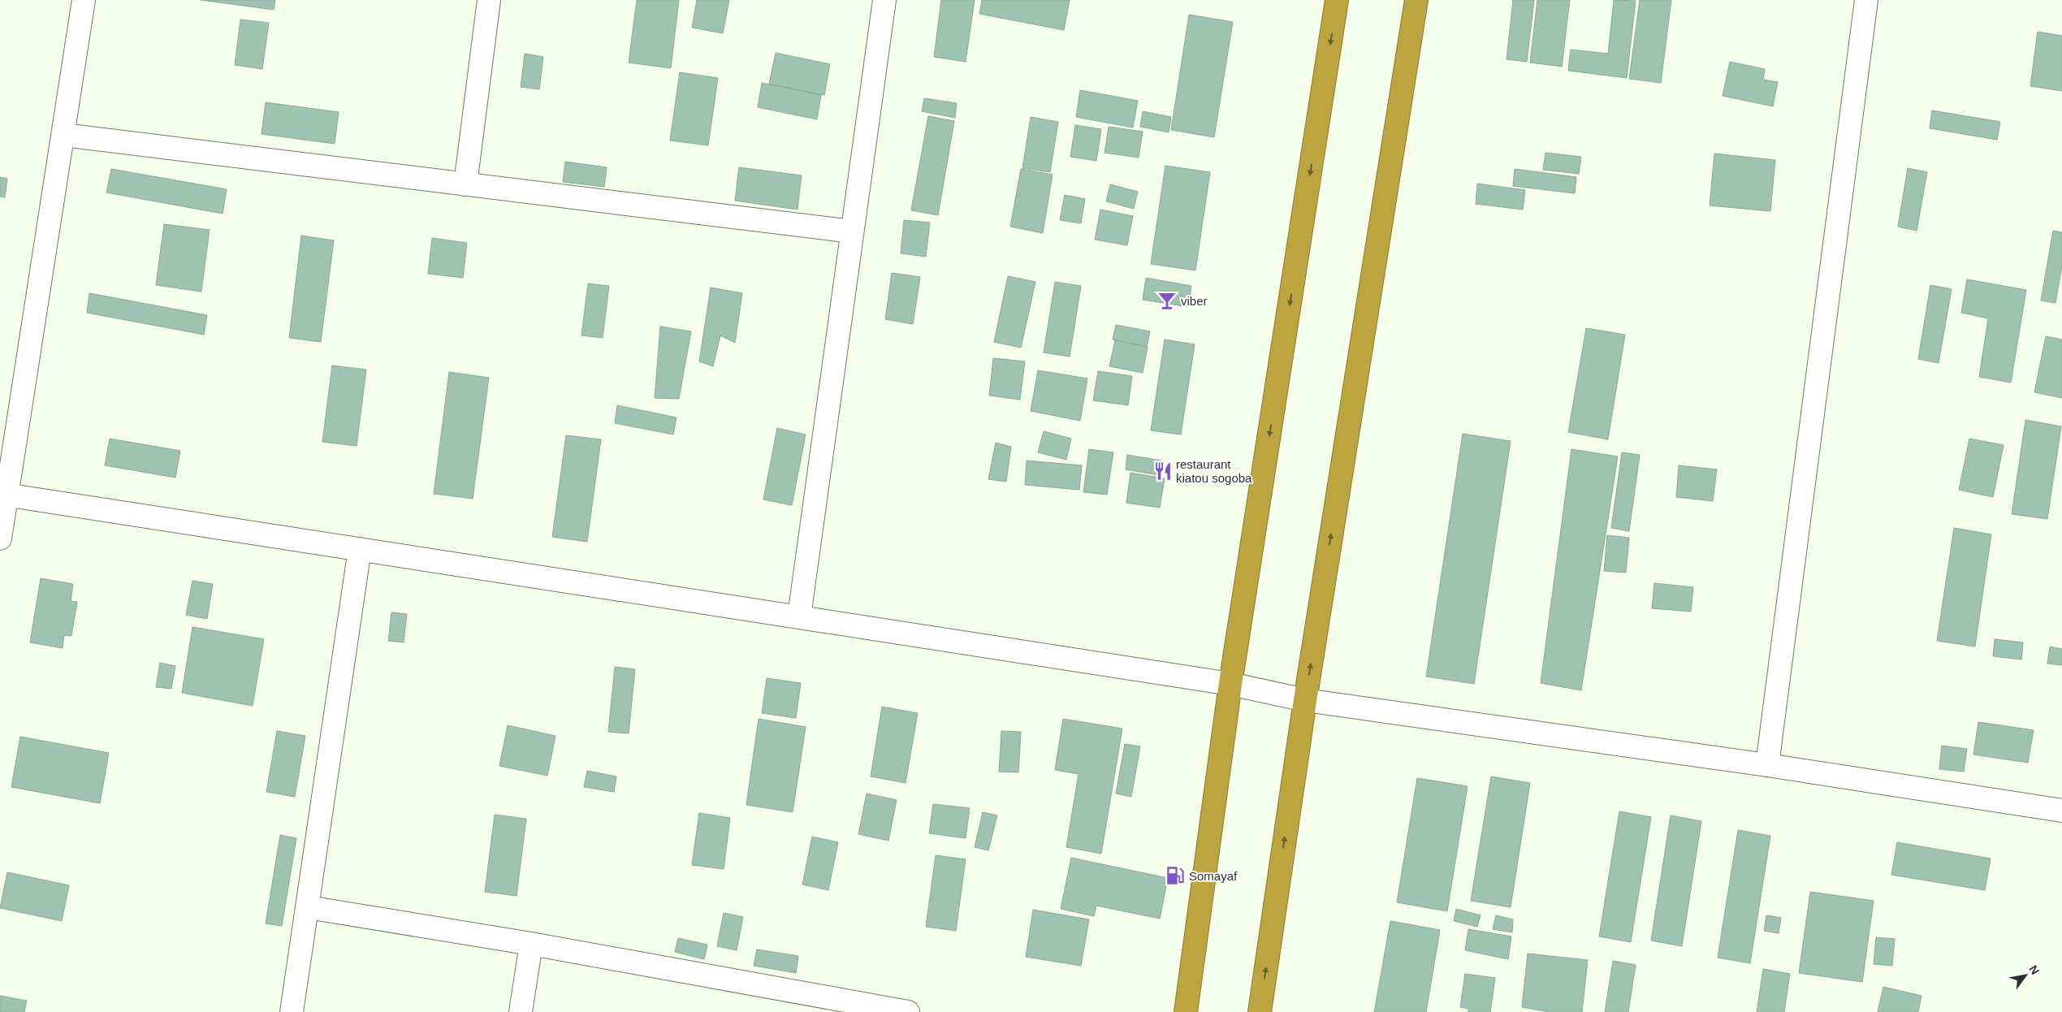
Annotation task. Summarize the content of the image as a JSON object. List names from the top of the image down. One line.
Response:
{"places":{"bar":["viber"],"restaurant":["restaurant kiatou sogoba"],"fuel station":["Somayaf"]},"north":"top right"}
